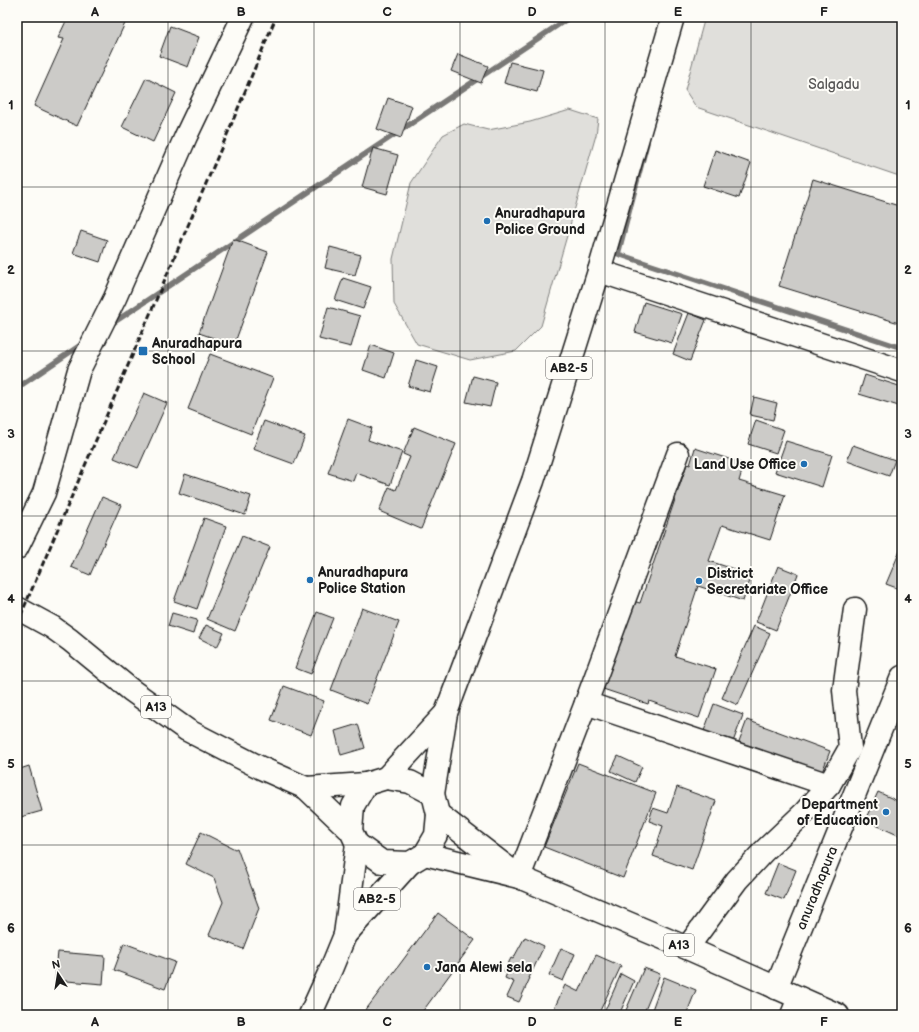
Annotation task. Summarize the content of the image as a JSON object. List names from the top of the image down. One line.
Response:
{"streets":{"main road":["AB2-5","A13","anuradhapura"]},"crossings":[["AB2-5","A13"],["A13","anuradhapura"]],"parks":["Salgadu"],"places":{"other":["Anuradhapura Police Ground","Land Use Office","Anuradhapura Police Station","District Secretariate Office","Department of Education","Jana Alewi sela"],"transit":["Anuradhapura School"]},"north":"top","grid":{"columns":["A","B","C","D","E","F"],"rows":["1","2","3","4","5","6"]}}
